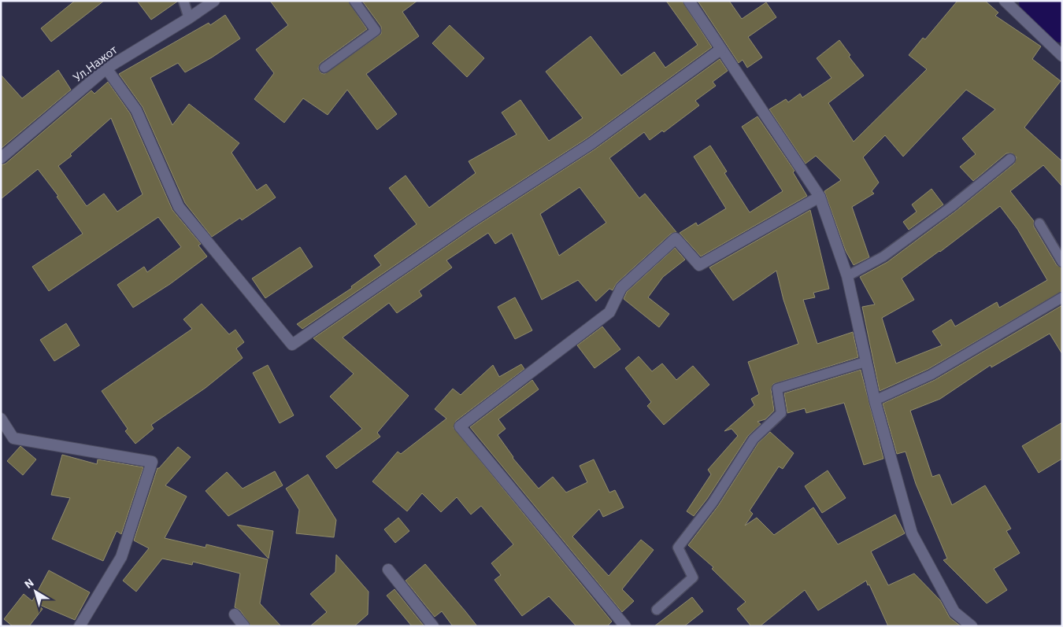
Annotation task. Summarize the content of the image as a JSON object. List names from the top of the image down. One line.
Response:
{"streets":{"street":["Ул.Нажот"]},"north":"top left"}
